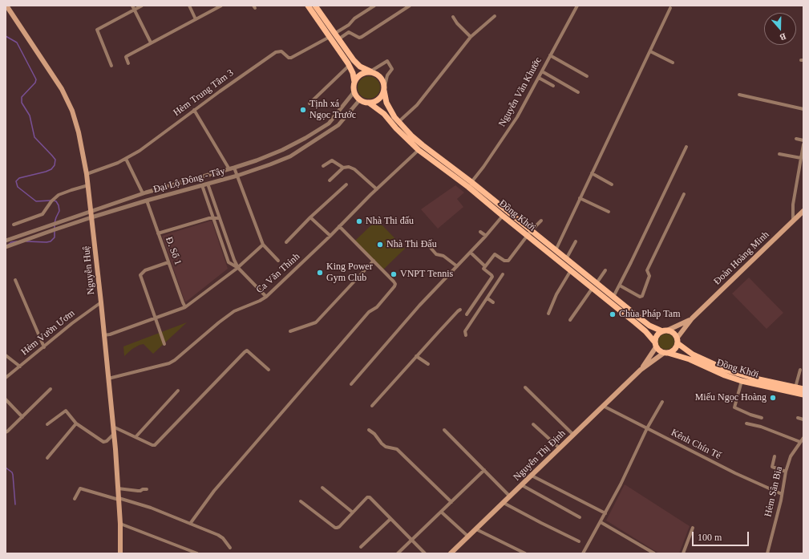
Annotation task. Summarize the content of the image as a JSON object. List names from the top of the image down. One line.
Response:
{"streets":{"main road":["Đồng Khởi","Đoàn Hoàng Minh","Nguyễn Huệ","Nguyễn Thị Định"],"street":["Nguyễn Văn Khước","Hẻm Trung Tâm 3","Đại Lộ Đông - Tây","Đ. Số 1","Ca Văn Thỉnh","Hẻm Vườn Ươm","Kênh Chín Tế","Hẻm Sân Bia"]},"crossings":[["Nguyễn Văn Khước","Đồng Khởi"],["Hẻm Trung Tâm 3","Nguyễn Huệ"],["Đại Lộ Đông - Tây","Đồng Khởi"],["Đại Lộ Đông - Tây","Đ. Số 1"],["Đại Lộ Đông - Tây","Nguyễn Huệ"],["Đồng Khởi","Đoàn Hoàng Minh"],["Đồng Khởi","Ca Văn Thỉnh"],["Đồng Khởi","Nguyễn Thị Định"],["Đoàn Hoàng Minh","Nguyễn Thị Định"],["Nguyễn Huệ","Ca Văn Thỉnh"],["Nguyễn Huệ","Hẻm Vườn Ươm"],["Kênh Chín Tế","Nguyễn Thị Định"],["Kênh Chín Tế","Hẻm Sân Bia"]],"places":["Tịnh xá Ngọc Trước","Nhà Thi đấu","Nhà Thi Đấu","King Power Gym Club","VNPT Tennis","Chùa Pháp Tam","Miếu Ngọc Hoàng"],"scale_bar":"100 m","north":"bottom"}
